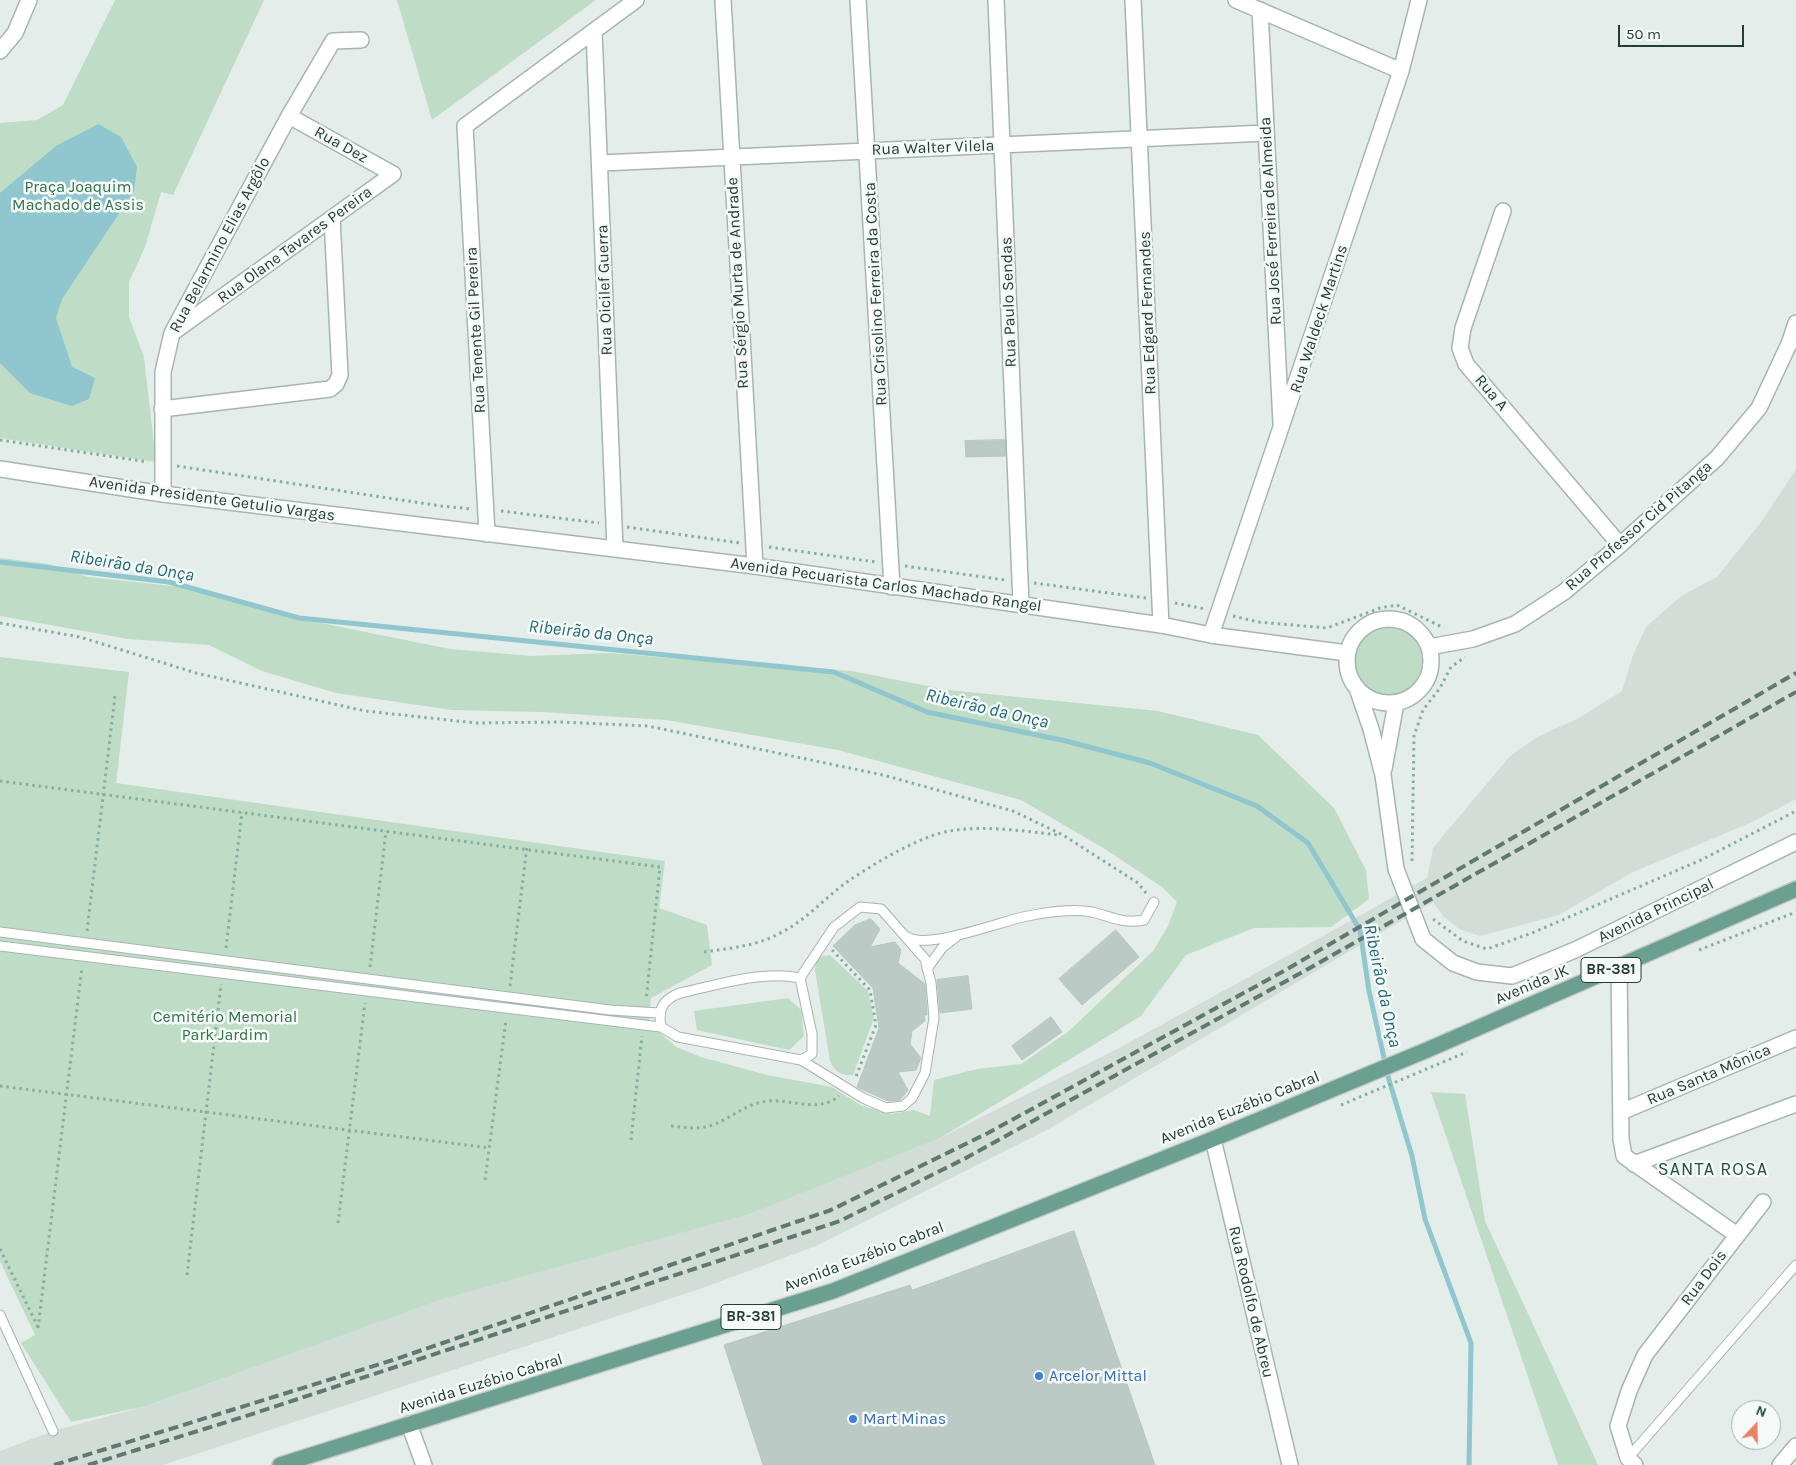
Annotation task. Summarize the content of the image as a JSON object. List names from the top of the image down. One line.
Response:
{"streets":{"main road":["BR-381","Avenida JK","Avenida Euzébio Cabral"],"street":["Rua Dez","Rua Walter Vilela","Rua José Ferreira de Almeida","Rua Belarmino Elias Argôlo","Rua Olane Tavares Pereira","Rua Sérgio Murta de Andrade","Rua Oicilef Guerra","Rua Crisolino Ferreira da Costa","Rua Paulo Sendas","Rua Edgard Fernandes","Rua Waldeck Martins","Rua Tenente Gil Pereira","Rua A","Avenida Presidente Getulio Vargas","Rua Professor Cid Pitanga","Avenida Pecuarista Carlos Machado Rangel","Avenida Principal","Rua Santa Mônica","Rua Dois","Rua Rodolfo de Abreu"]},"crossings":[["Rua Dez","Rua Belarmino Elias Argôlo"],["Rua Dez","Rua Olane Tavares Pereira"],["Rua Walter Vilela","Rua José Ferreira de Almeida"],["Rua Walter Vilela","Rua Sérgio Murta de Andrade"],["Rua Walter Vilela","Rua Oicilef Guerra"],["Rua Walter Vilela","Rua Crisolino Ferreira da Costa"],["Rua Walter Vilela","Rua Paulo Sendas"],["Rua Walter Vilela","Rua Edgard Fernandes"],["Rua José Ferreira de Almeida","Rua Waldeck Martins"],["Rua Belarmino Elias Argôlo","Rua Olane Tavares Pereira"],["Rua Belarmino Elias Argôlo","Avenida Presidente Getulio Vargas"],["Rua Sérgio Murta de Andrade","Avenida Pecuarista Carlos Machado Rangel"],["Rua Oicilef Guerra","Rua Tenente Gil Pereira"],["Rua Oicilef Guerra","Avenida Pecuarista Carlos Machado Rangel"],["Rua Crisolino Ferreira da Costa","Avenida Pecuarista Carlos Machado Rangel"],["Rua Paulo Sendas","Avenida Pecuarista Carlos Machado Rangel"],["Rua Edgard Fernandes","Avenida Pecuarista Carlos Machado Rangel"],["Rua Waldeck Martins","Avenida Pecuarista Carlos Machado Rangel"],["Rua Tenente Gil Pereira","Avenida Pecuarista Carlos Machado Rangel"],["Rua A","Rua Professor Cid Pitanga"],["Avenida Presidente Getulio Vargas","Avenida Pecuarista Carlos Machado Rangel"],["Rua Professor Cid Pitanga","Avenida Pecuarista Carlos Machado Rangel"],["Rua Professor Cid Pitanga","Avenida Principal"],["Avenida Pecuarista Carlos Machado Rangel","Avenida Principal"],["Avenida JK","Avenida Euzébio Cabral"],["Avenida Euzébio Cabral","Rua Rodolfo de Abreu"]],"districts":["SANTA ROSA"],"water":["Ribeirão da Onça"],"parks":["Praça Joaquim Machado de Assis","Cemitério Memorial Park Jardim"],"places":["Arcelor Mittal","Mart Minas"],"scale_bar":"50 m","north":"top"}
